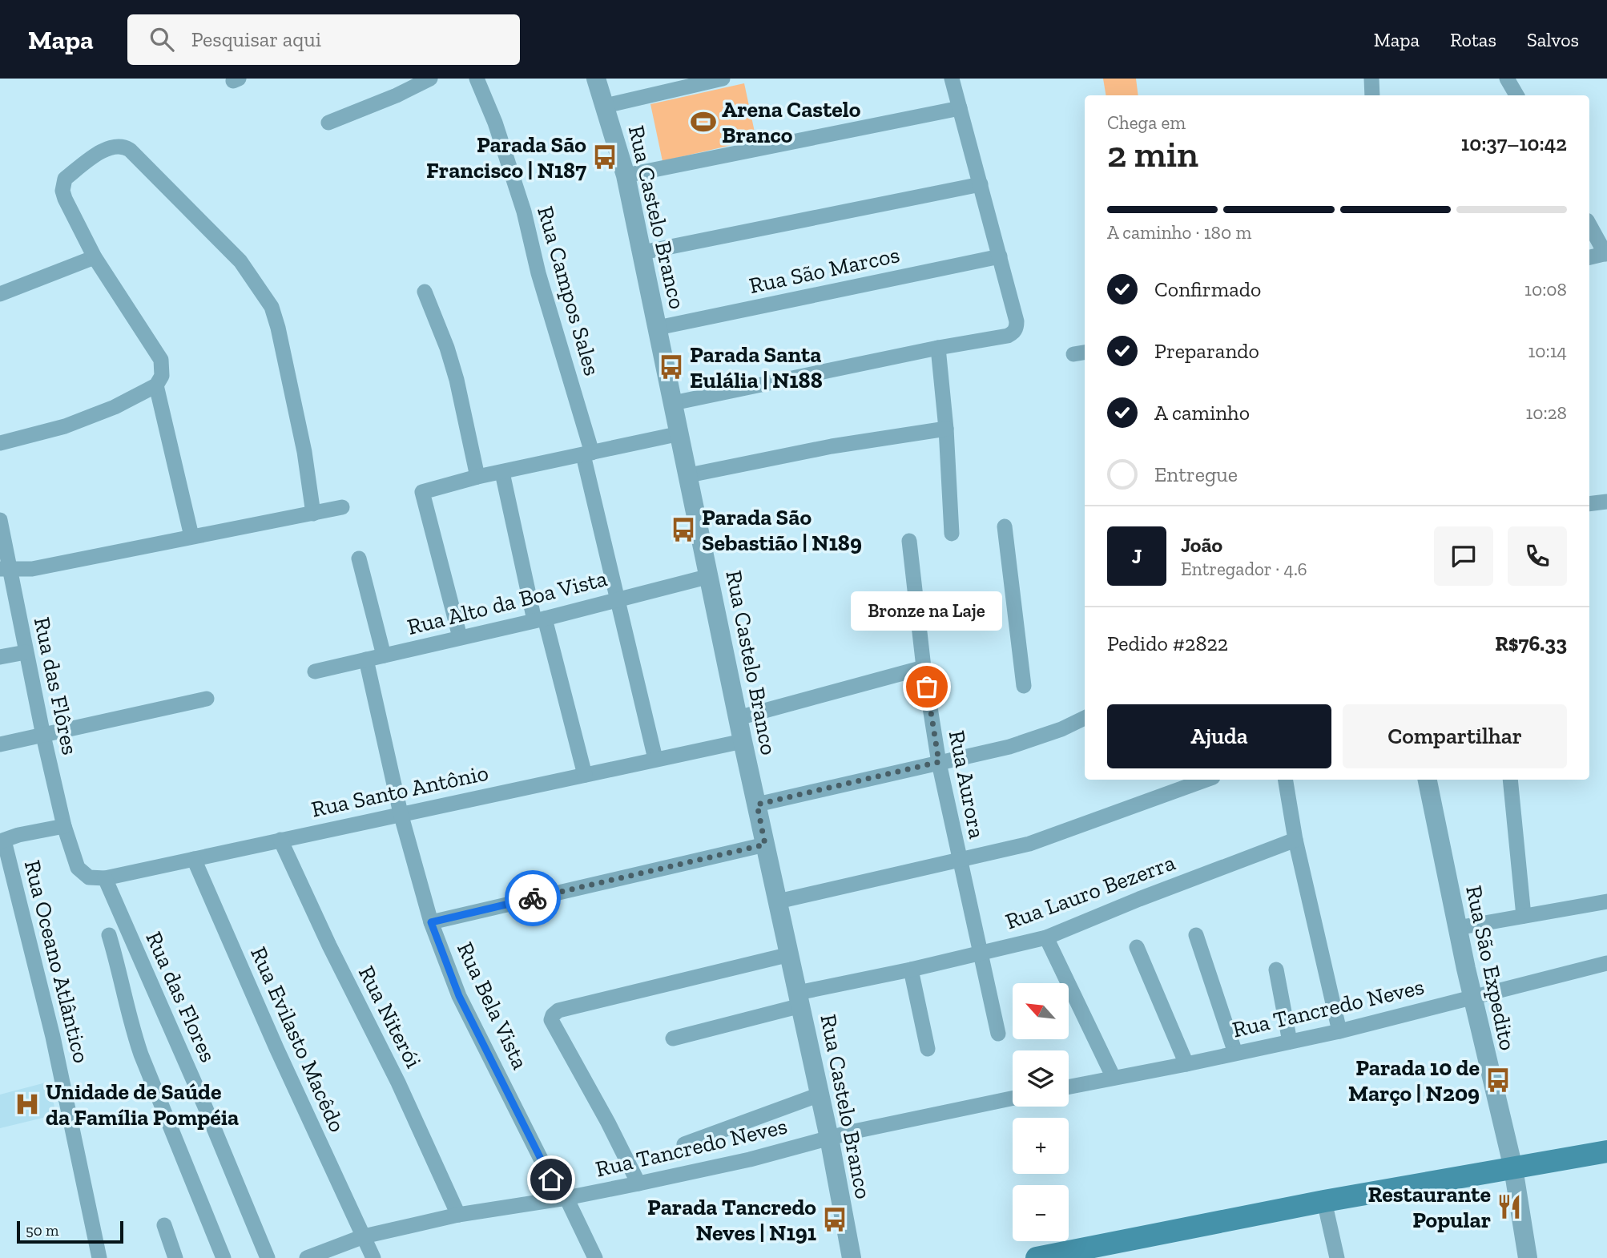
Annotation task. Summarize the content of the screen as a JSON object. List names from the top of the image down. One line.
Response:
{"streets":{"street":["Rua Castelo Branco","Rua São Marcos","Rua Campos Sales","Rua Alto da Boa Vista","Rua das Flôres","Rua Aurora","Rua Santo Antônio","Rua Lauro Bezerra","Rua Oceano Atlântico","Rua São Expedito","Rua das Flores","Rua Bela Vista","Rua Tancredo Neves","Rua Niterói","Rua Evilasto Macêdo"]},"crossings":[["Rua Castelo Branco","Rua São Marcos"],["Rua Castelo Branco","Rua Alto da Boa Vista"],["Rua Castelo Branco","Rua Santo Antônio"],["Rua Castelo Branco","Rua Lauro Bezerra"],["Rua Castelo Branco","Rua Tancredo Neves"],["Rua Campos Sales","Rua Alto da Boa Vista"],["Rua Campos Sales","Rua Santo Antônio"],["Rua Alto da Boa Vista","Rua Bela Vista"],["Rua das Flôres","Rua Santo Antônio"],["Rua das Flôres","Rua das Flores"],["Rua Aurora","Rua Lauro Bezerra"],["Rua Santo Antônio","Rua das Flores"],["Rua Santo Antônio","Rua Bela Vista"],["Rua Santo Antônio","Rua Niterói"],["Rua Santo Antônio","Rua Evilasto Macêdo"],["Rua São Expedito","Rua Tancredo Neves"],["Rua Bela Vista","Rua Tancredo Neves"],["Rua Tancredo Neves","Rua Niterói"],["Rua Tancredo Neves","Rua Evilasto Macêdo"]],"places":{"sports":["Arena Castelo Branco"],"bus stop":["Parada São Francisco | N187","Parada Santa Eulália | N188","Parada São Sebastião | N189","Parada 10 de Março | N209","Parada Tancredo Neves | N191"],"other":["Bronze na Laje"],"hospital":["Unidade de Saúde da Família Pompéia"],"restaurant":["Restaurante Popular"]},"scale_bar":"50 m","north":"top left","page":{"header":"Mapa","search":"Pesquisar aqui","nav":["Mapa","Rotas","Salvos"],"heading":["2 min","Chega em","10:37–10:42"],"panel":["João","Entregador · 4.6","Pedido #2822","R$76.33"],"bar":"A caminho · 180 m","list":[["Confirmado","10:08"],["Preparando","10:14"],["A caminho","10:28"],"Entregue"],"round":"J","bubble":"Bronze na Laje","buttons":["Ajuda","Compartilhar"],"map_buttons":["+","−"],"scale":"50 m"}}
